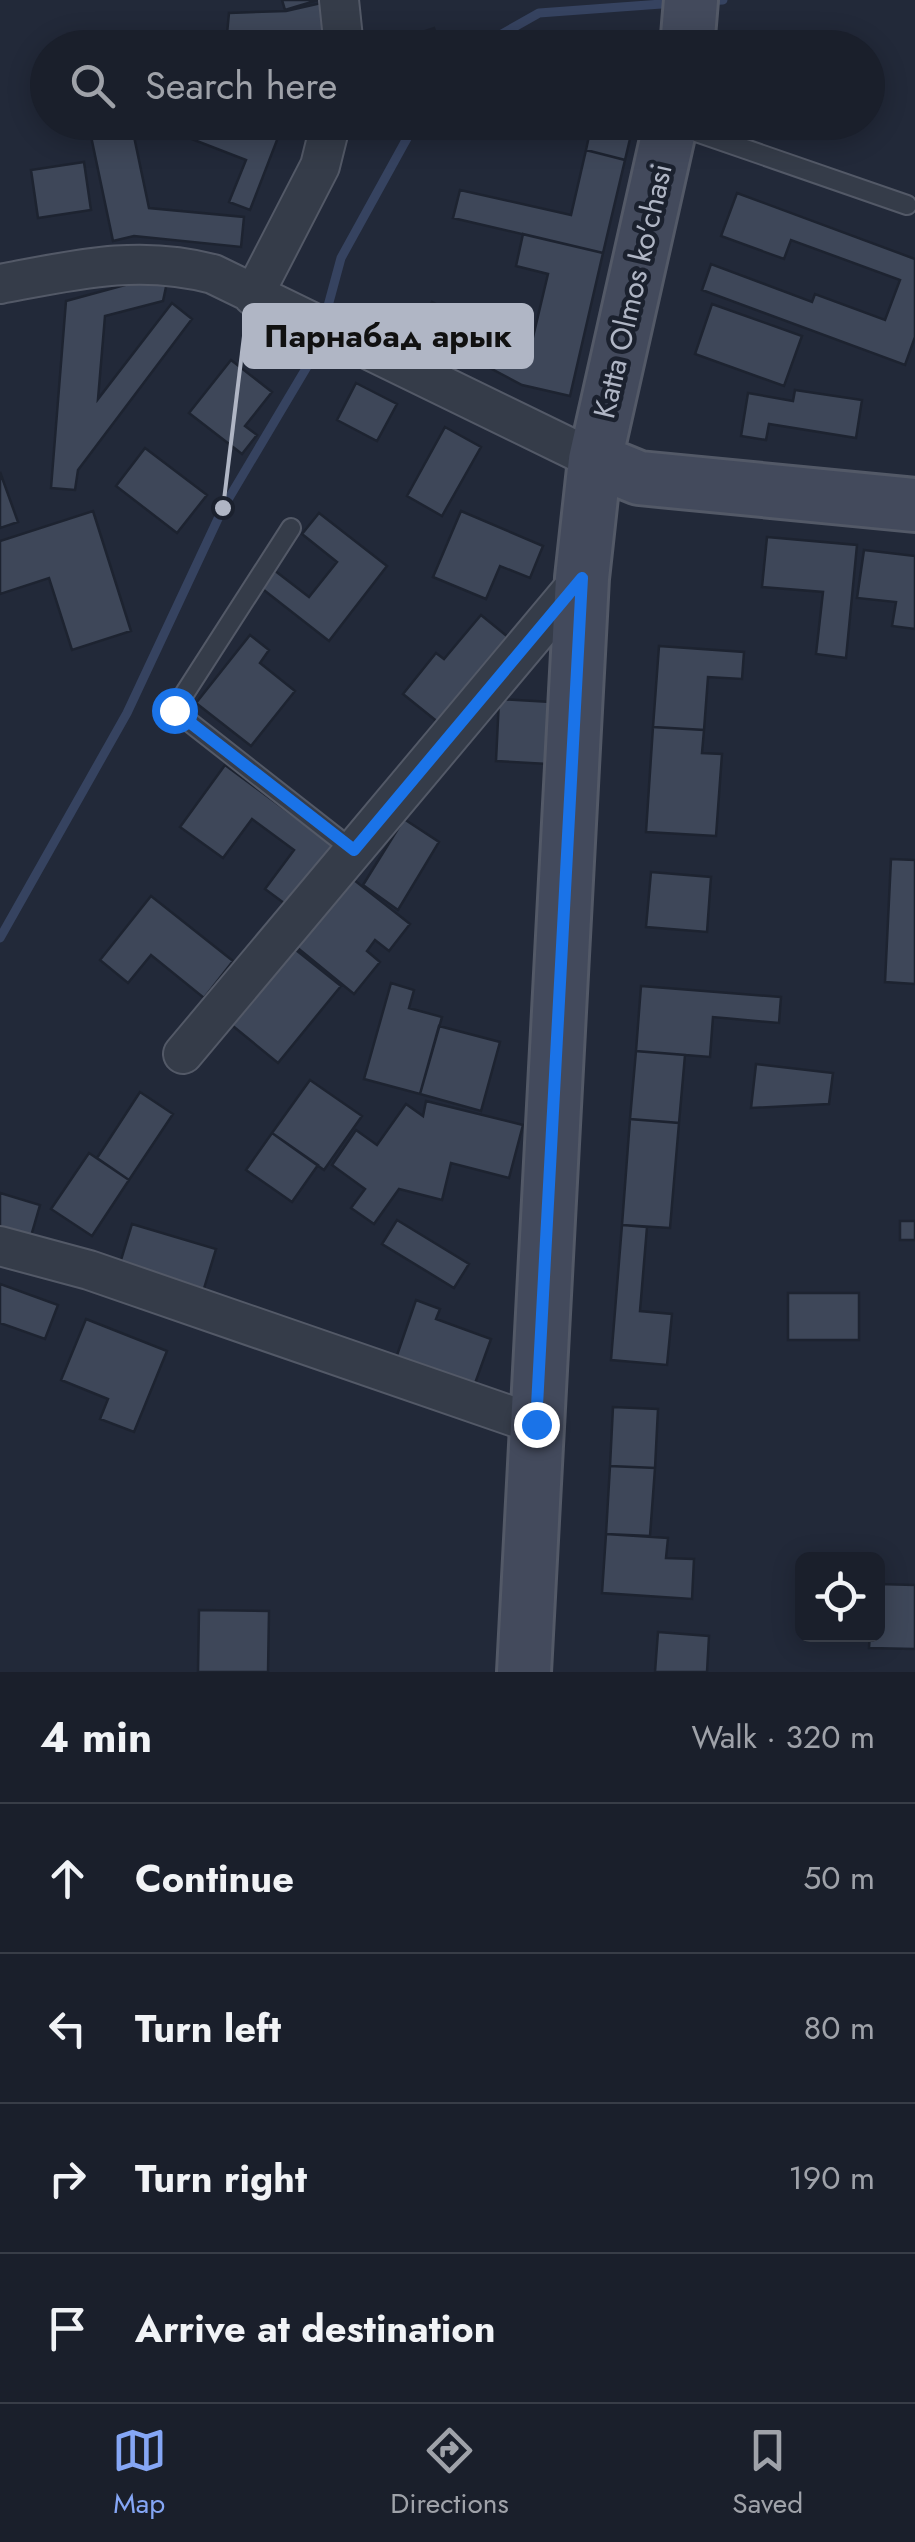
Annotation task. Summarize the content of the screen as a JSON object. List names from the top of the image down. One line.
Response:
{"streets":{"street":["Katta Olmos ko'chasi"]},"places":["Парнабад арык"],"page":{"search":"Search here","heading":["4 min","Walk · 320 m"],"list":[["Continue","50 m"],["Turn left","80 m"],["Turn right","190 m"],"Arrive at destination"],"nav":["Map","Directions","Saved"]}}
